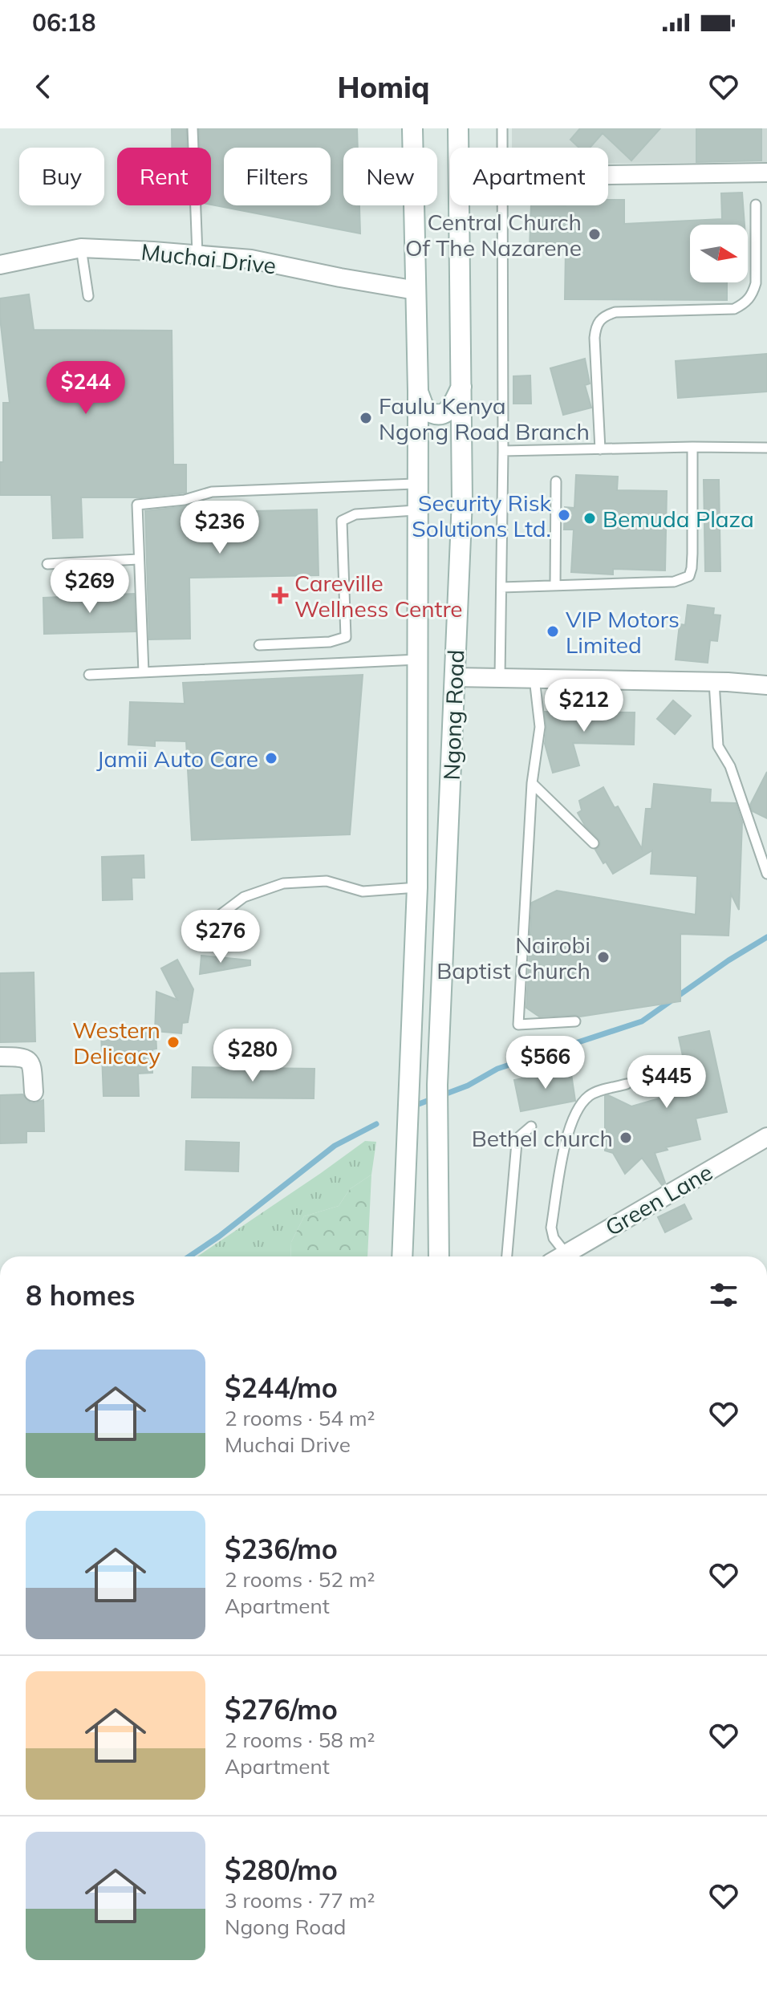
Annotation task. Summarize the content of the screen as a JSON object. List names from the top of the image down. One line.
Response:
{"streets":{"main road":["Ngong Road"],"street":["Muchai Drive","Green Lane"]},"crossings":[["Muchai Drive","Ngong Road"]],"places":{"other":["Central Church Of The Nazarene","Faulu Kenya Ngong Road Branch","Security Risk Solutions Ltd.","Bemuda Plaza","VIP Motors Limited","Jamii Auto Care","Nairobi Baptist Church","Western Delicacy","Bethel church"],"health":["Careville Wellness Centre"]},"north":"right","page":{"status":"06:18","header":"Homiq","chip":["Buy","Rent","Filters","New","Apartment"],"price":["$244","$236","$269","$212","$276","$280","$566","$445"],"heading":"8 homes","list":[{"name":"$244/mo","note":"2 rooms · 54 m² · Muchai Drive"},{"name":"$236/mo","note":"2 rooms · 52 m² · Apartment"},{"name":"$276/mo","note":"2 rooms · 58 m² · Apartment"},{"name":"$280/mo","note":"3 rooms · 77 m² · Ngong Road"}]}}
